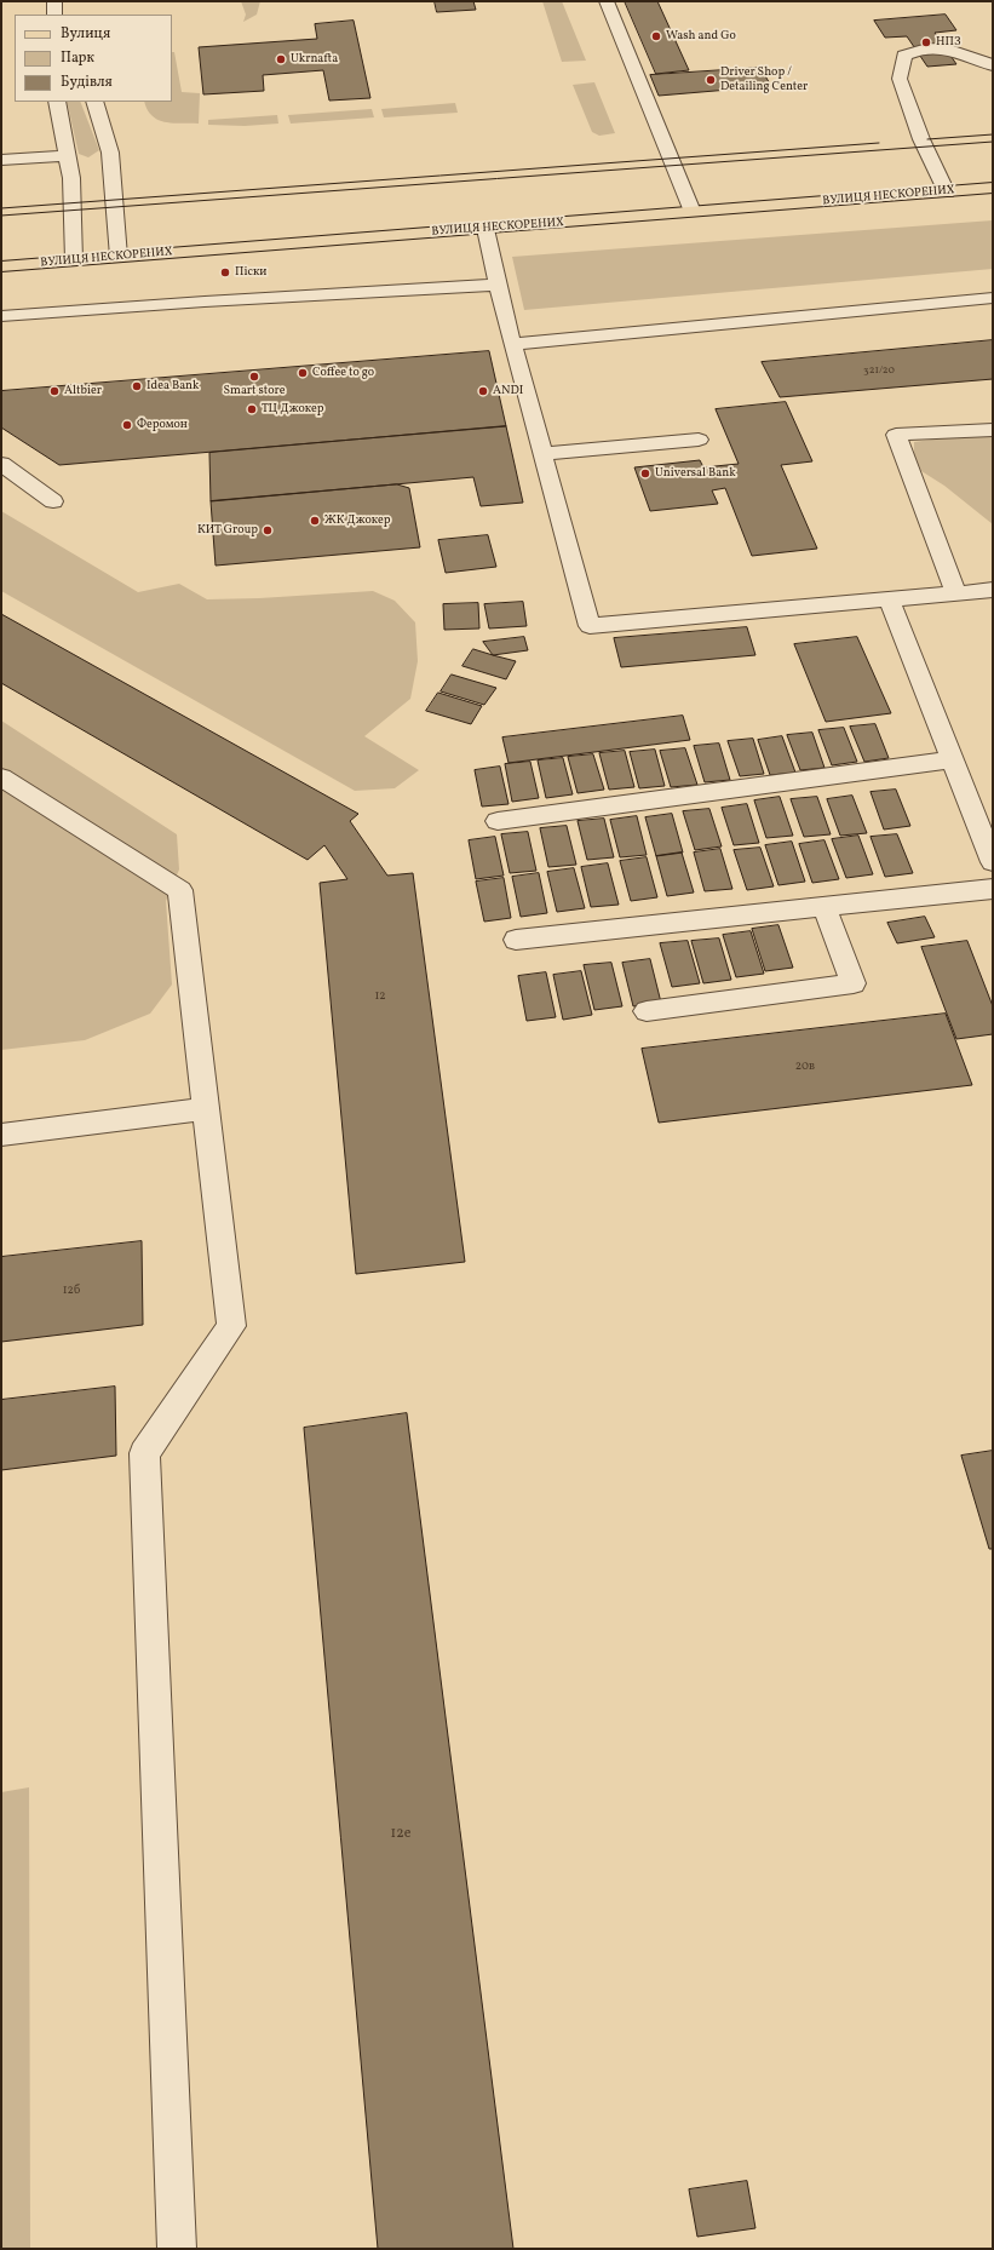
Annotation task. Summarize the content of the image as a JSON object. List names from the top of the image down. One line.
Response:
{"streets":{"main road":["ВУЛИЦЯ НЕСКОРЕНИХ"]},"places":["Wash and Go","НПЗ","Ukrnafta","Driver Shop / Detailing Center","Піски","Coffee to go","Smart store","Idea Bank","Altbier","ANDI","ТЦ Джокер","Феромон","Universal Bank","ЖК Джокер","КИТ Group"],"house_numbers":["321/20","12","20в","12б","12е"],"legend":["Вулиця","Парк","Будівля"]}
